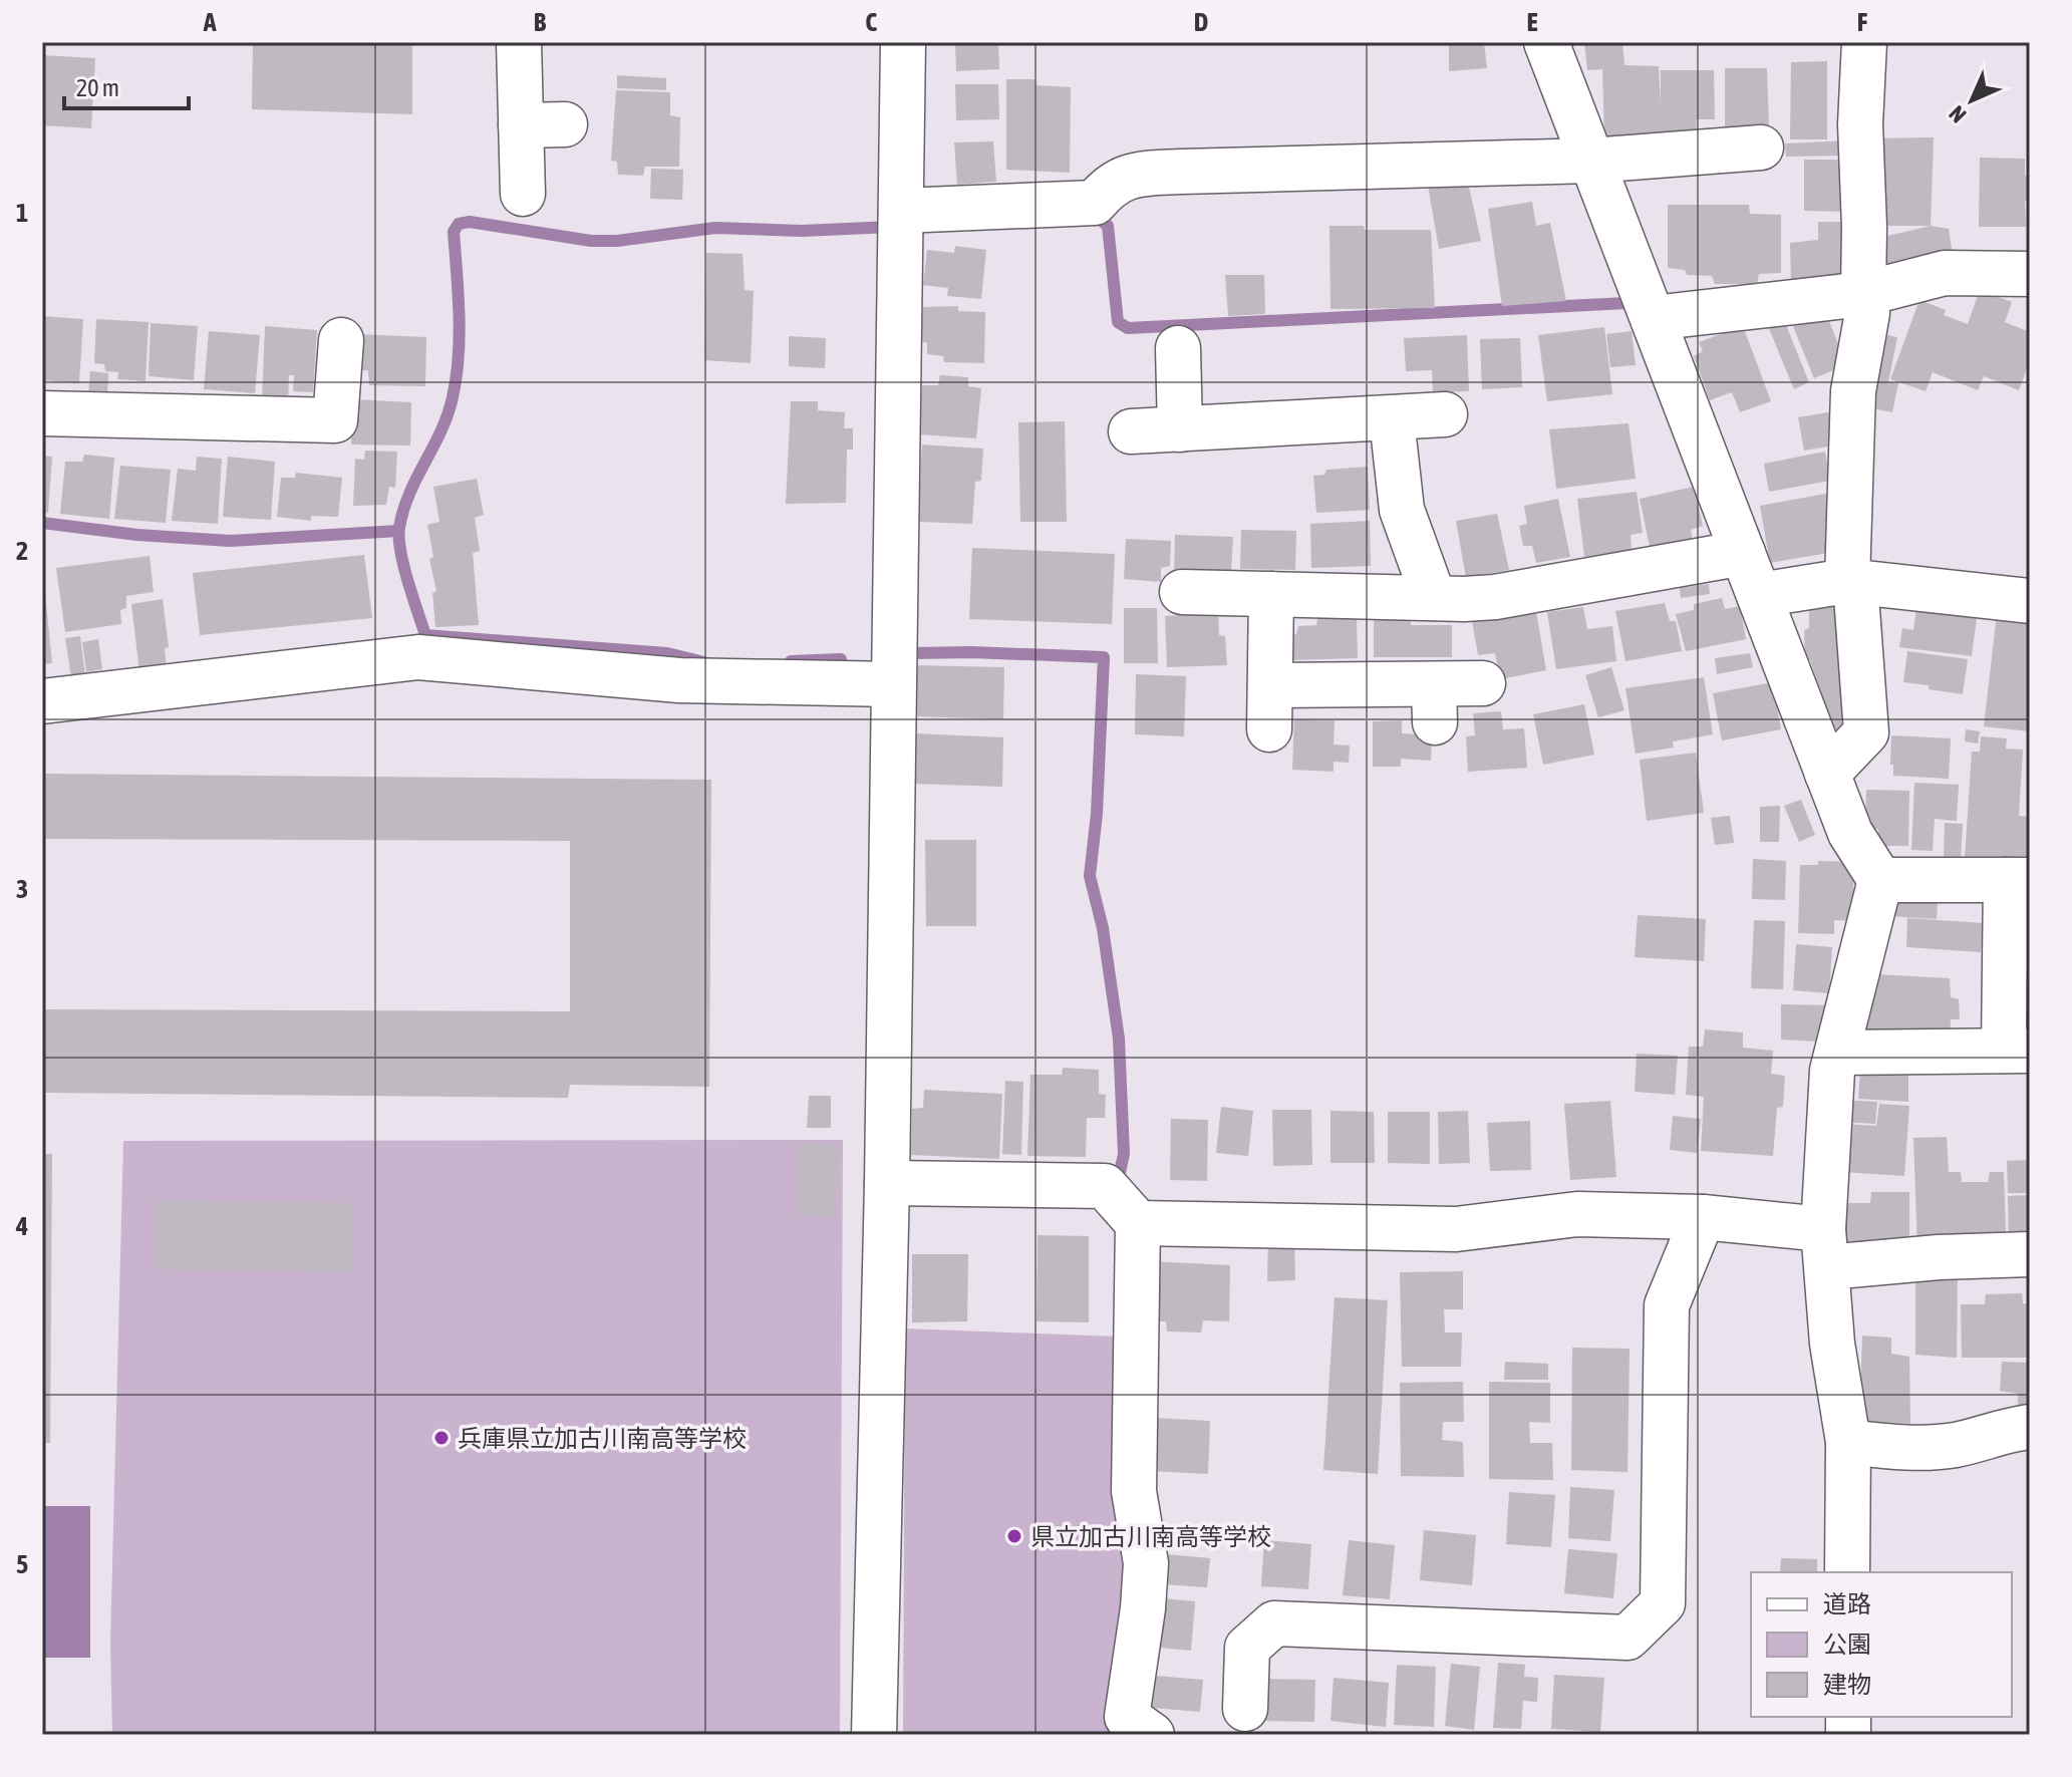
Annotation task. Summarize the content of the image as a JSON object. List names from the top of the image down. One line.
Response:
{"places":["兵庫県立加古川南高等学校","県立加古川南高等学校"],"legend":["道路","公園","建物"],"scale_bar":"20 m","north":"bottom left","grid":{"columns":["A","B","C","D","E","F"],"rows":["1","2","3","4","5"]}}
